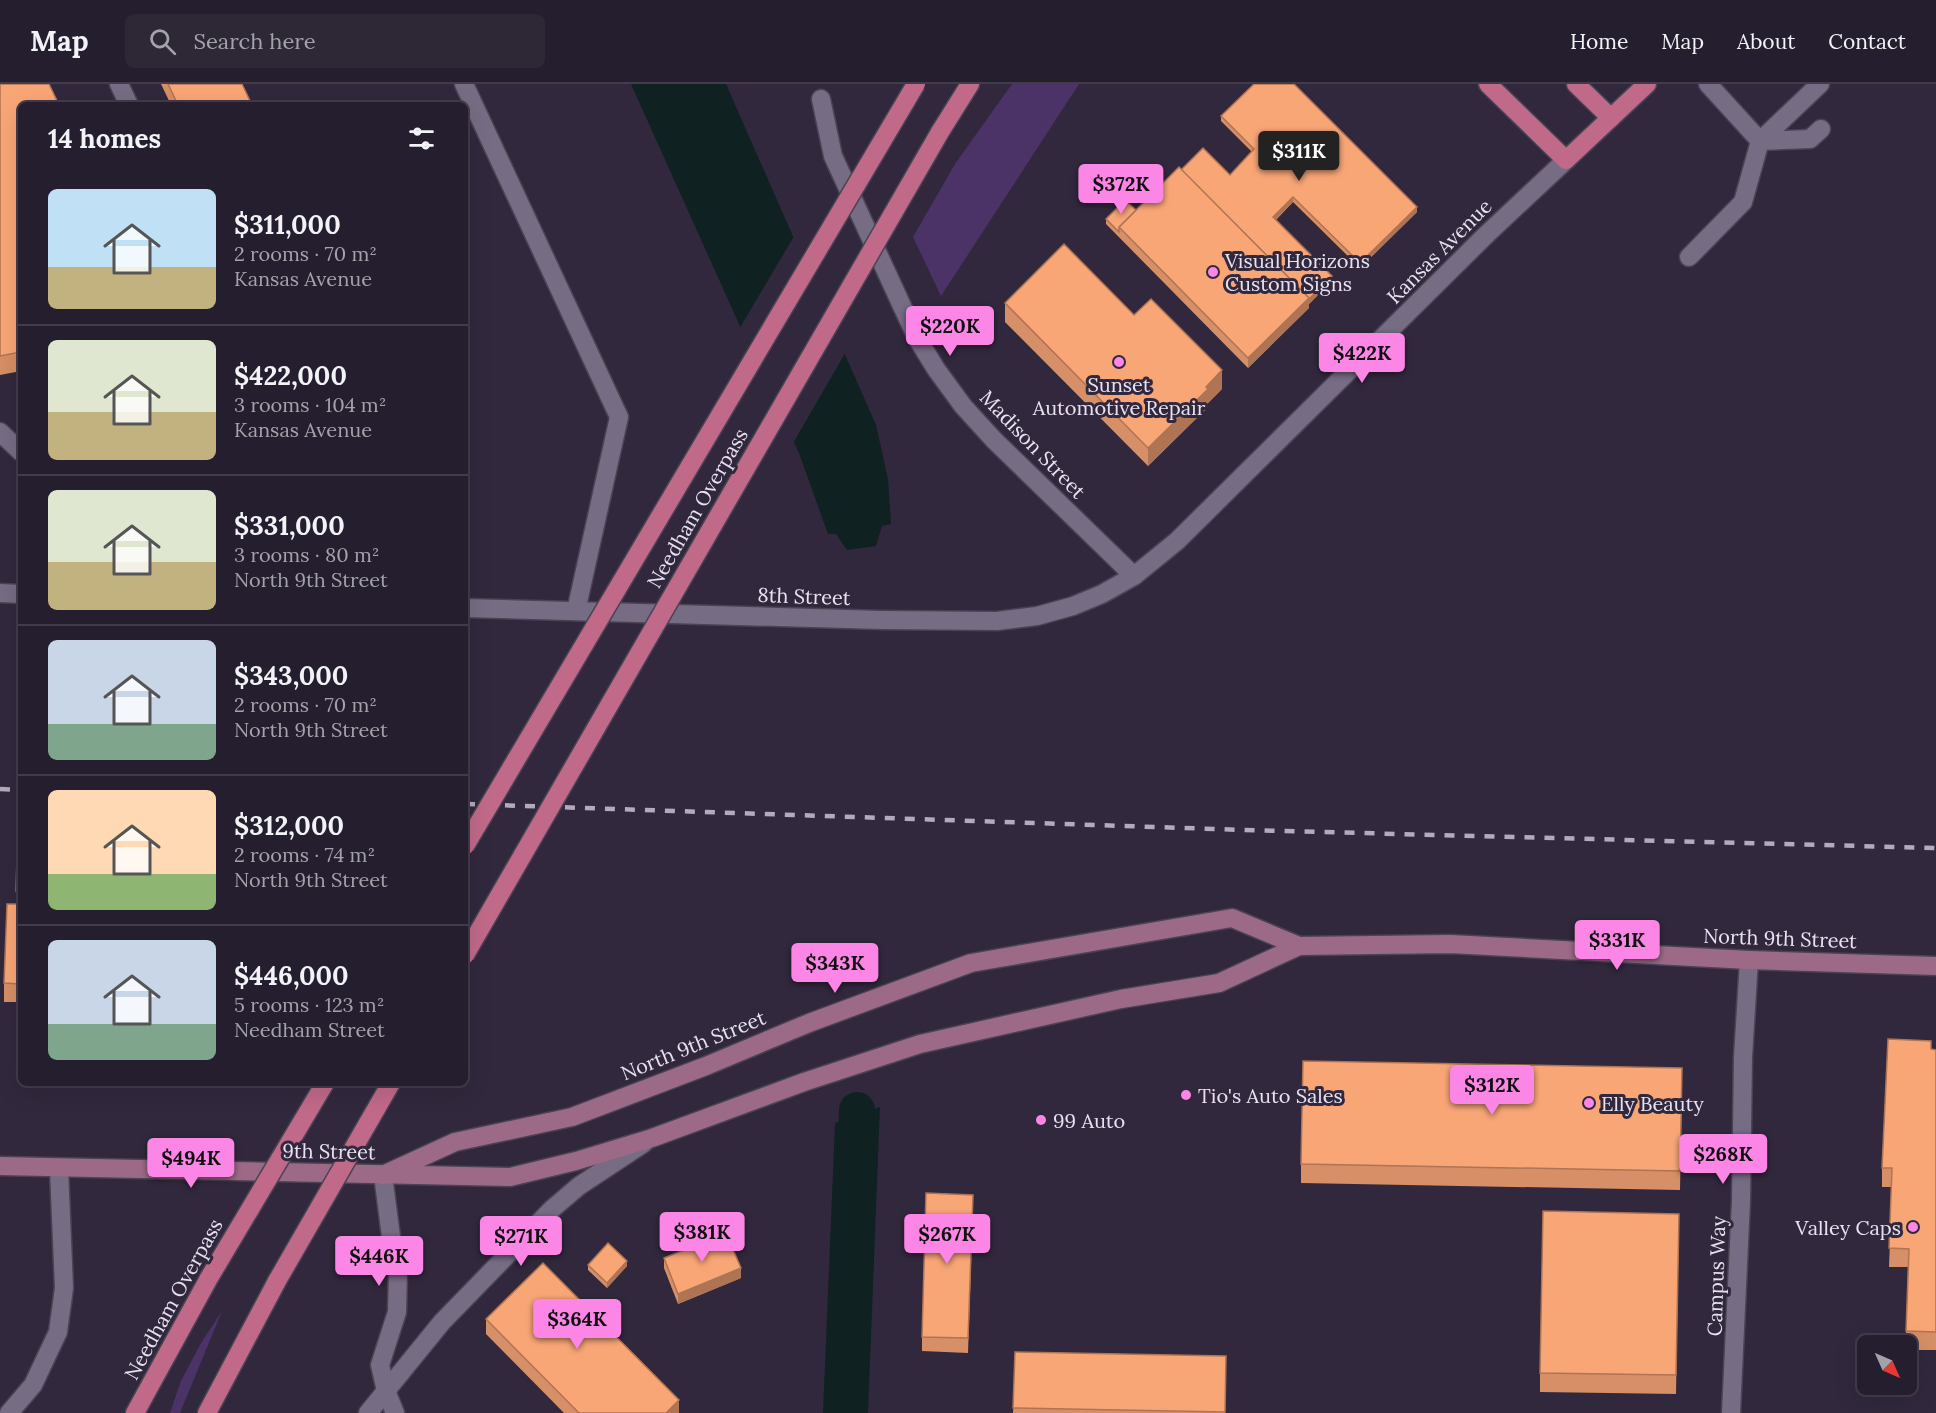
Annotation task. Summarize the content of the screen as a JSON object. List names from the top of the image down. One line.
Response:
{"streets":{"main road":["Kansas Avenue","Needham Overpass","North 9th Street","9th Street"],"street":["Madison Street","8th Street","Campus Way"]},"crossings":[["Kansas Avenue","Madison Street"],["Kansas Avenue","8th Street"],["Madison Street","8th Street"],["North 9th Street","9th Street"],["North 9th Street","Campus Way"]],"places":["Visual Horizons Custom Signs","Sunset Automotive Repair","Tio's Auto Sales","Elly Beauty","99 Auto","Valley Caps"],"north":"bottom right","page":{"header":"Map","search":"Search here","nav":["Home","Map","About","Contact"],"heading":"14 homes","price":["$311K","$372K","$220K","$422K","$331K","$343K","$312K","$268K","$494K","$381K","$267K","$271K","$446K","$364K"],"list":[{"name":"$311,000","note":"2 rooms · 70 m² · Kansas Avenue"},{"name":"$422,000","note":"3 rooms · 104 m² · Kansas Avenue"},{"name":"$331,000","note":"3 rooms · 80 m² · North 9th Street"},{"name":"$343,000","note":"2 rooms · 70 m² · North 9th Street"},{"name":"$312,000","note":"2 rooms · 74 m² · North 9th Street"},{"name":"$446,000","note":"5 rooms · 123 m² · Needham Street"}]}}
